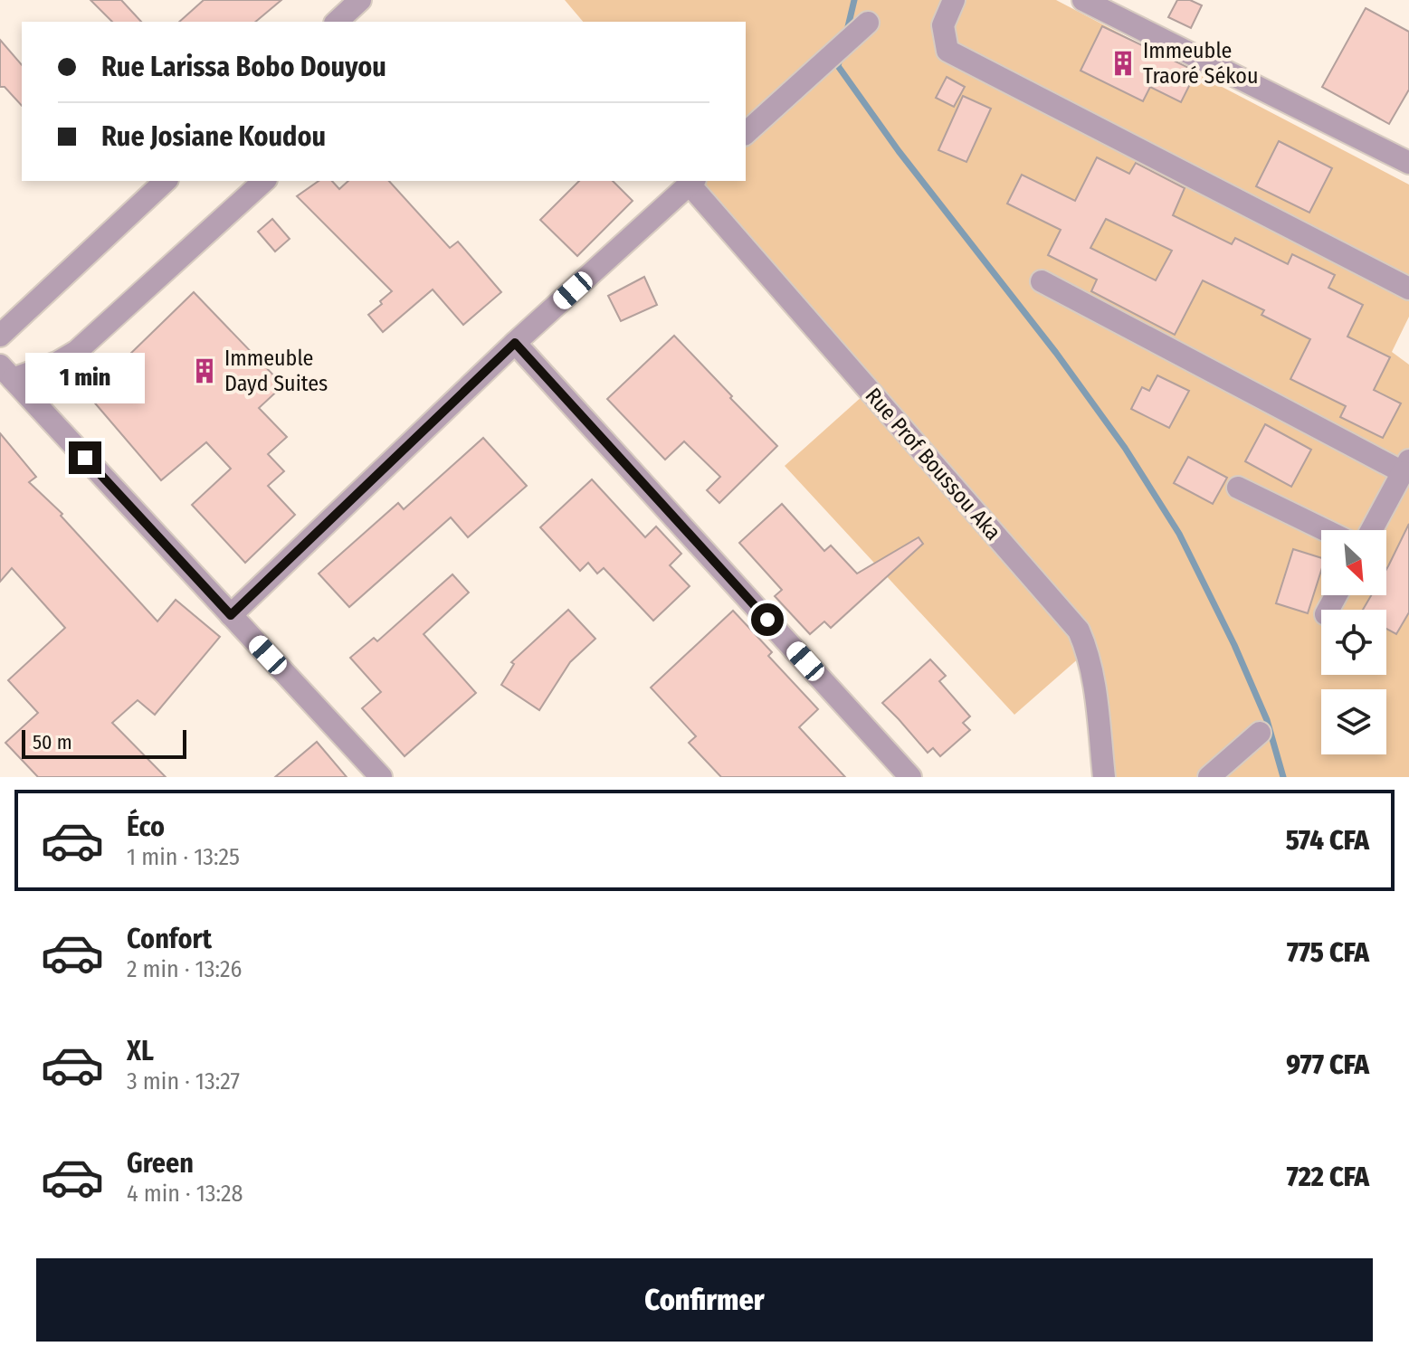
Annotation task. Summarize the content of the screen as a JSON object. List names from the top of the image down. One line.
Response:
{"streets":{"street":["Rue Prof Boussou Aka"]},"places":{"building":["Immeuble Traoré Sékou","Immeuble Dayd Suites"]},"scale_bar":"50 m","north":"bottom right","page":{"banner":["Rue Larissa Bobo Douyou","Rue Josiane Koudou"],"bubble":"1 min","scale":"50 m","list":[{"name":"Éco","note":"1 min · 13:25","value":"574 CFA"},{"name":"Confort","note":"2 min · 13:26","value":"775 CFA"},{"name":"XL","note":"3 min · 13:27","value":"977 CFA"},{"name":"Green","note":"4 min · 13:28","value":"722 CFA"}],"buttons":"Confirmer"}}
